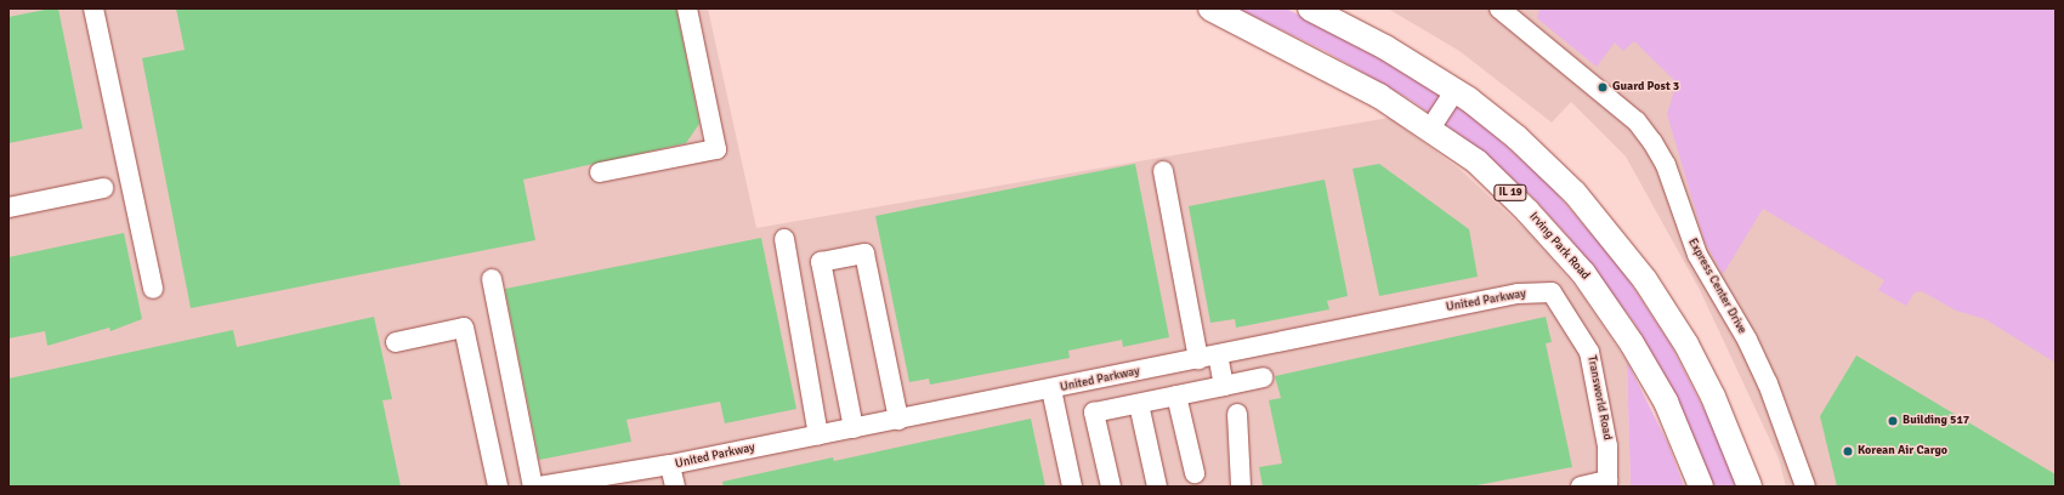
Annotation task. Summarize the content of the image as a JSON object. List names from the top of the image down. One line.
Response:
{"streets":{"main road":["IL 19","Irving Park Road"],"street":["Express Center Drive","United Parkway","Transworld Road"]},"crossings":[["United Parkway","Transworld Road"]],"places":["Guard Post 3","Building 517","Korean Air Cargo"]}
